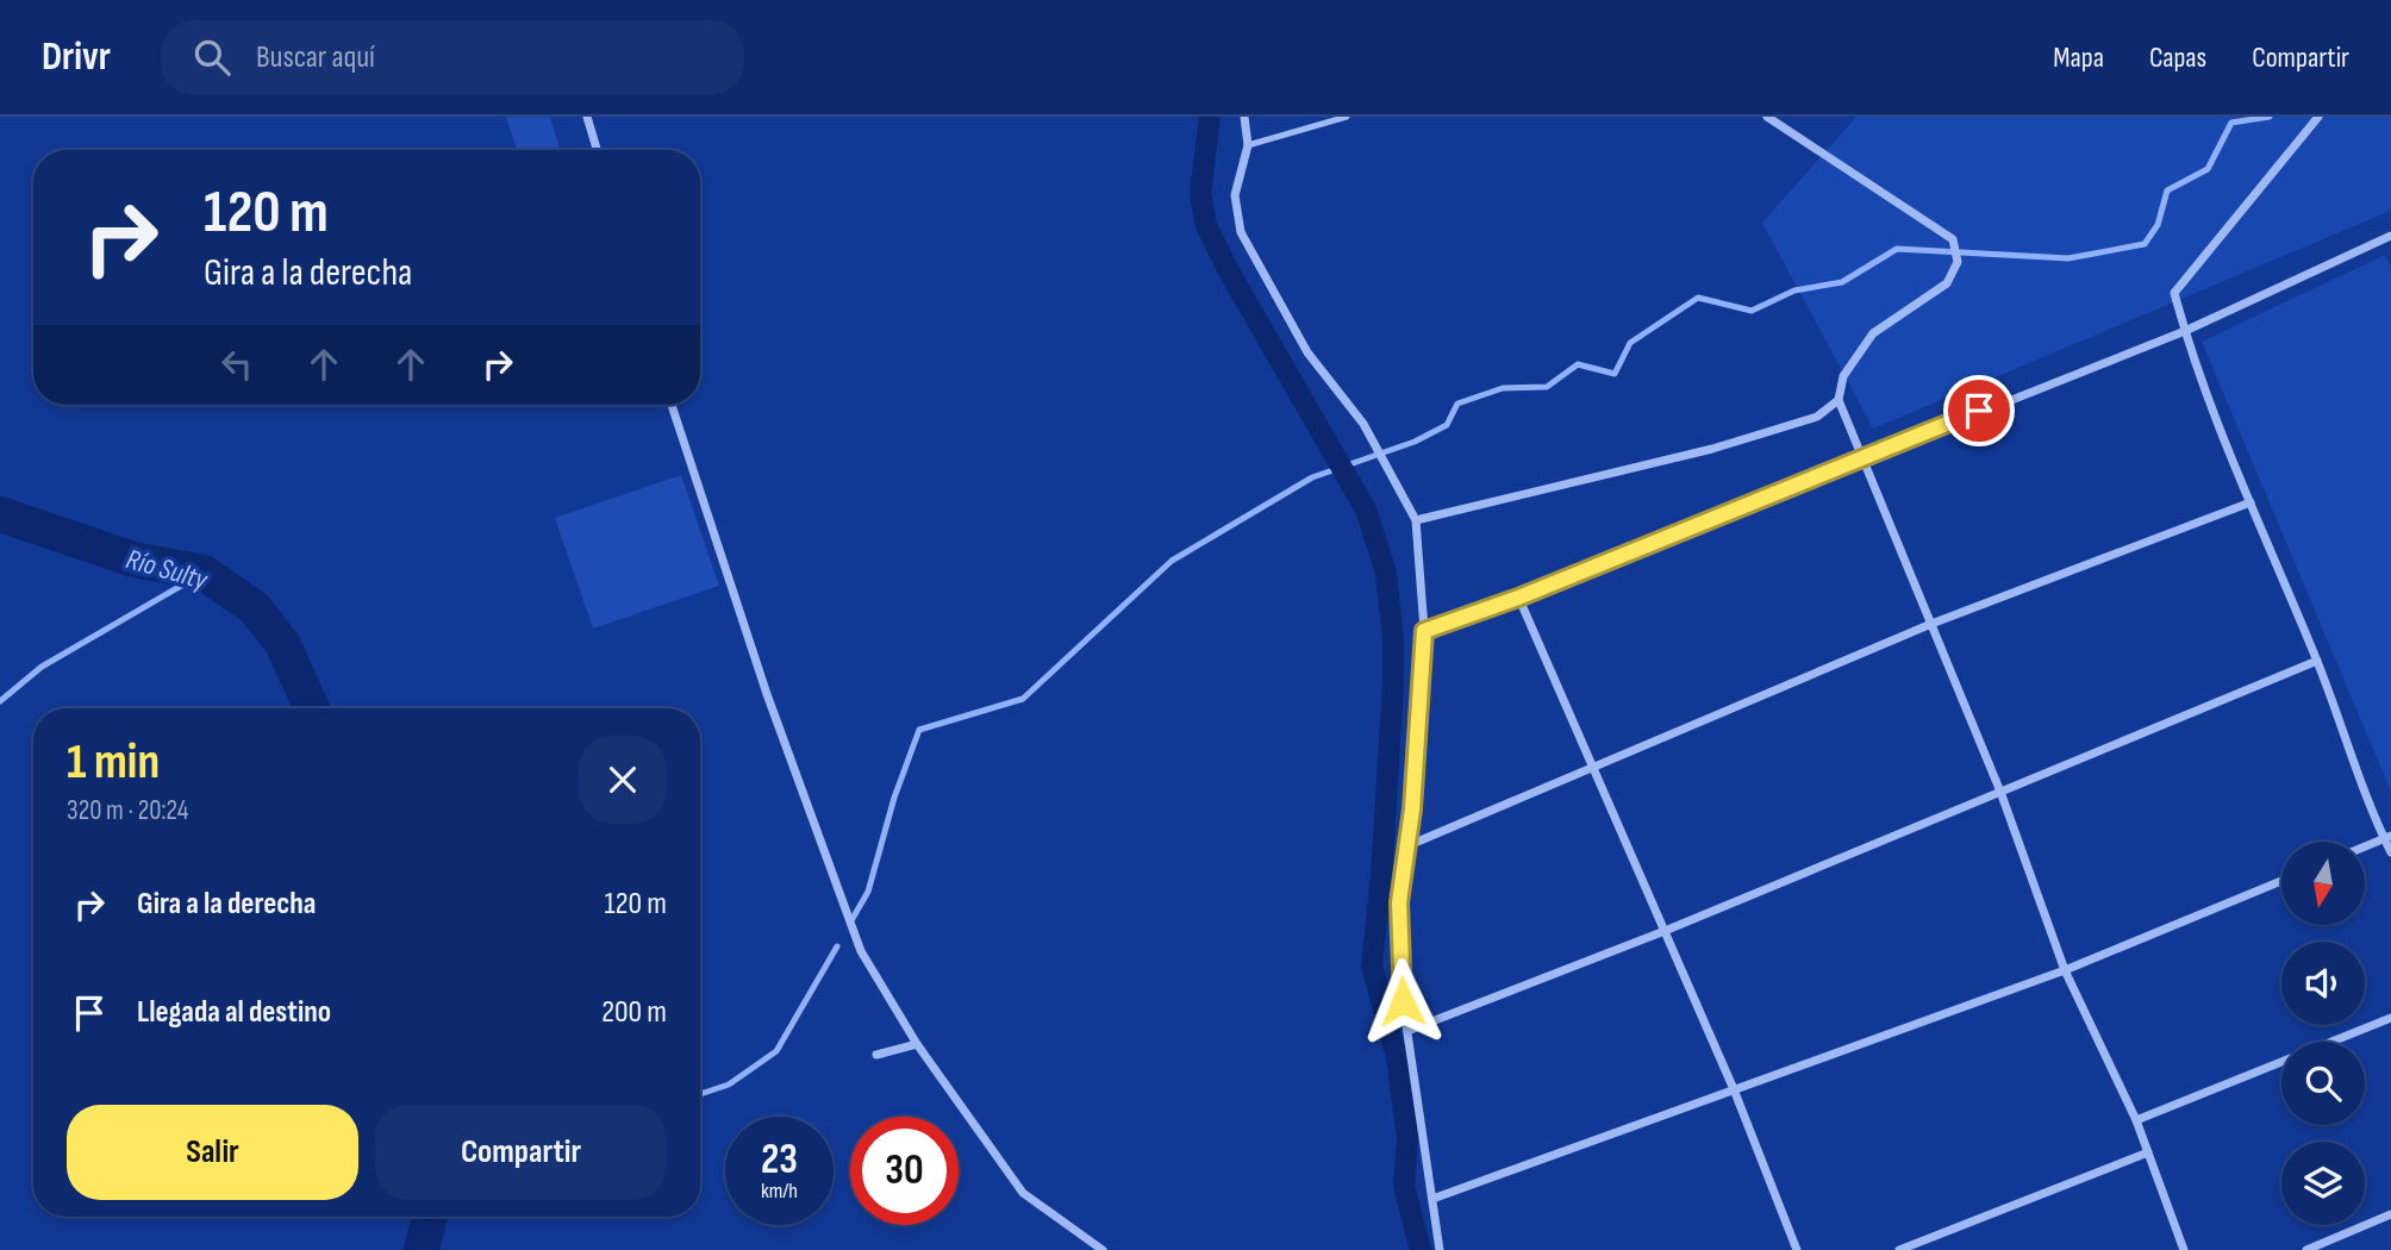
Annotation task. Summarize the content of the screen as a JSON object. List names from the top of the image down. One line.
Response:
{"water":["Río Sulty"],"north":"bottom","page":{"header":"Drivr","search":"Buscar aquí","nav":["Mapa","Capas","Compartir"],"turn":["120 m","Gira a la derecha"],"heading":["1 min","320 m · 20:24"],"list":[{"name":"Gira a la derecha","value":"120 m"},{"name":"Llegada al destino","value":"200 m"}],"buttons":["Salir","Compartir"],"speed":"23 km/h","limit":"30"}}
